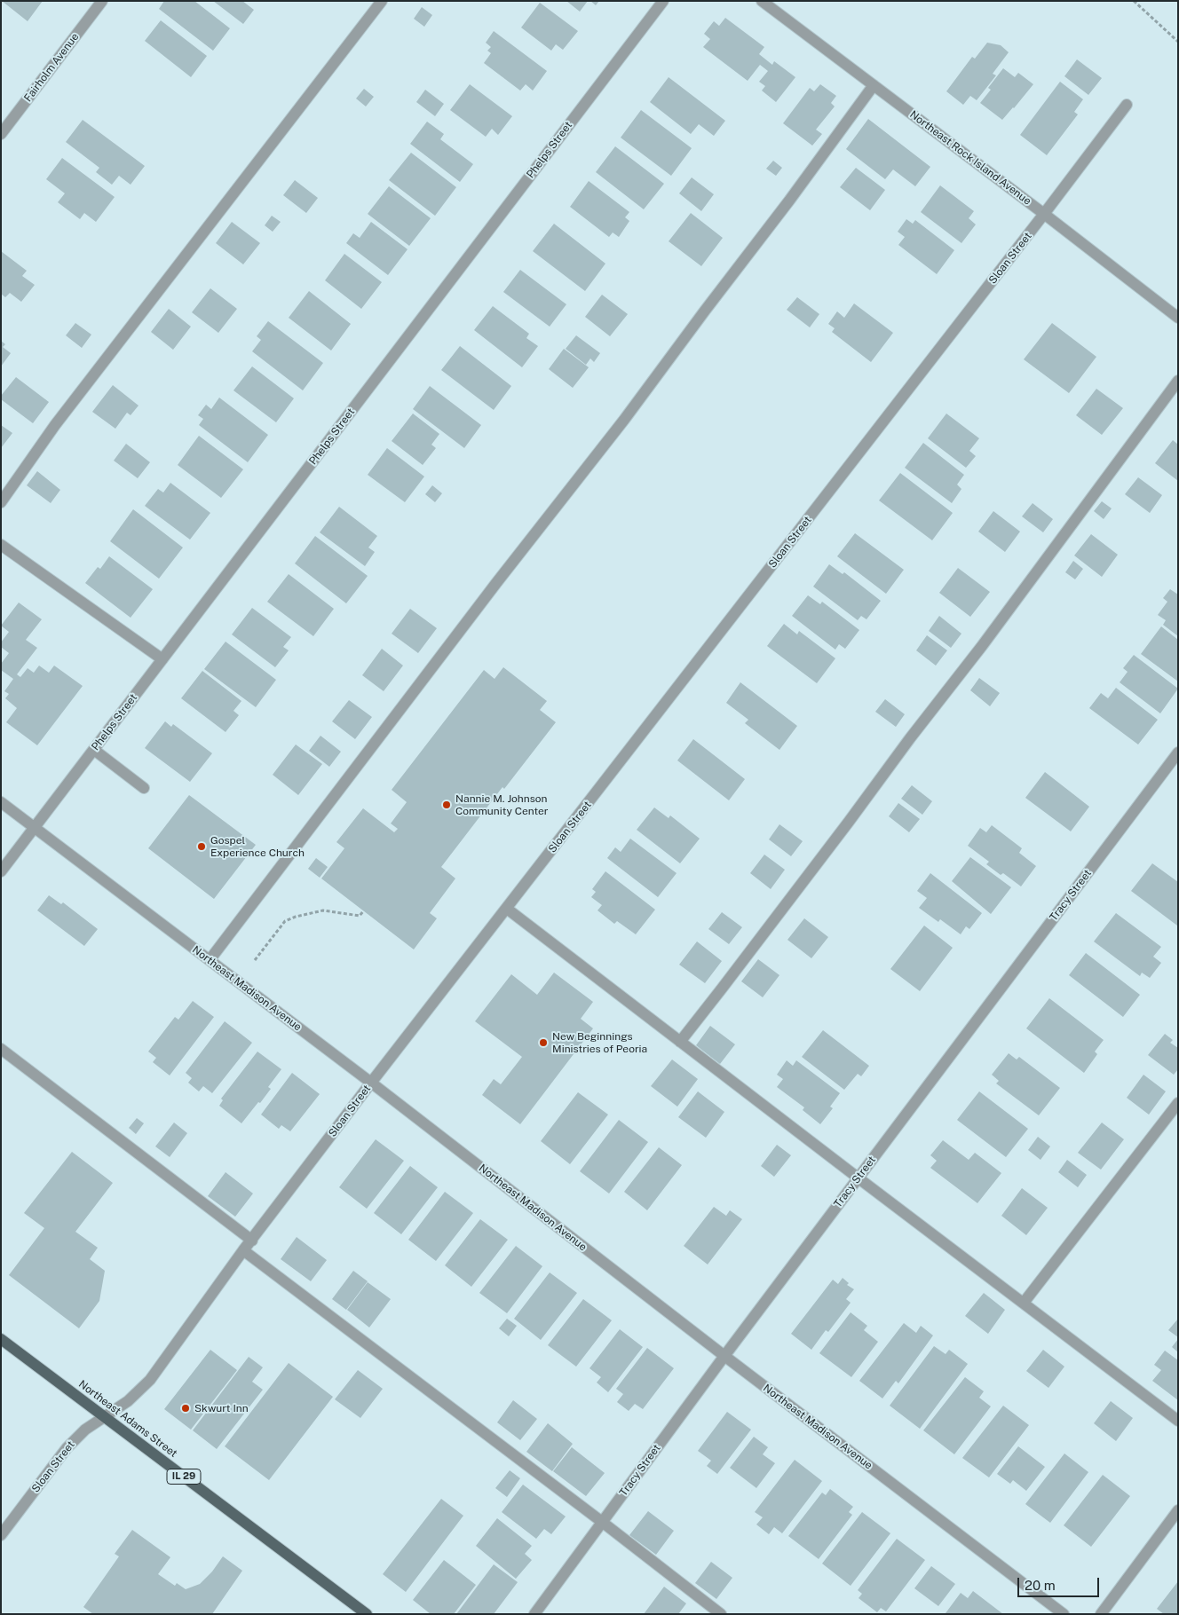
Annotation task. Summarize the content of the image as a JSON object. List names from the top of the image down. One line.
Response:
{"streets":{"main road":["Northeast Adams Street","IL 29"],"street":["Fairholm Avenue","Phelps Street","Northeast Rock Island Avenue","Sloan Street","Tracy Street","Northeast Madison Avenue"]},"crossings":[["Phelps Street","Northeast Madison Avenue"],["Northeast Rock Island Avenue","Sloan Street"],["Sloan Street","Northeast Madison Avenue"],["Sloan Street","Northeast Adams Street"],["Tracy Street","Northeast Madison Avenue"]],"places":["Nannie M. Johnson Community Center","Gospel Experience Church","New Beginnings Ministries of Peoria","Skwurt Inn"],"scale_bar":"20 m"}
